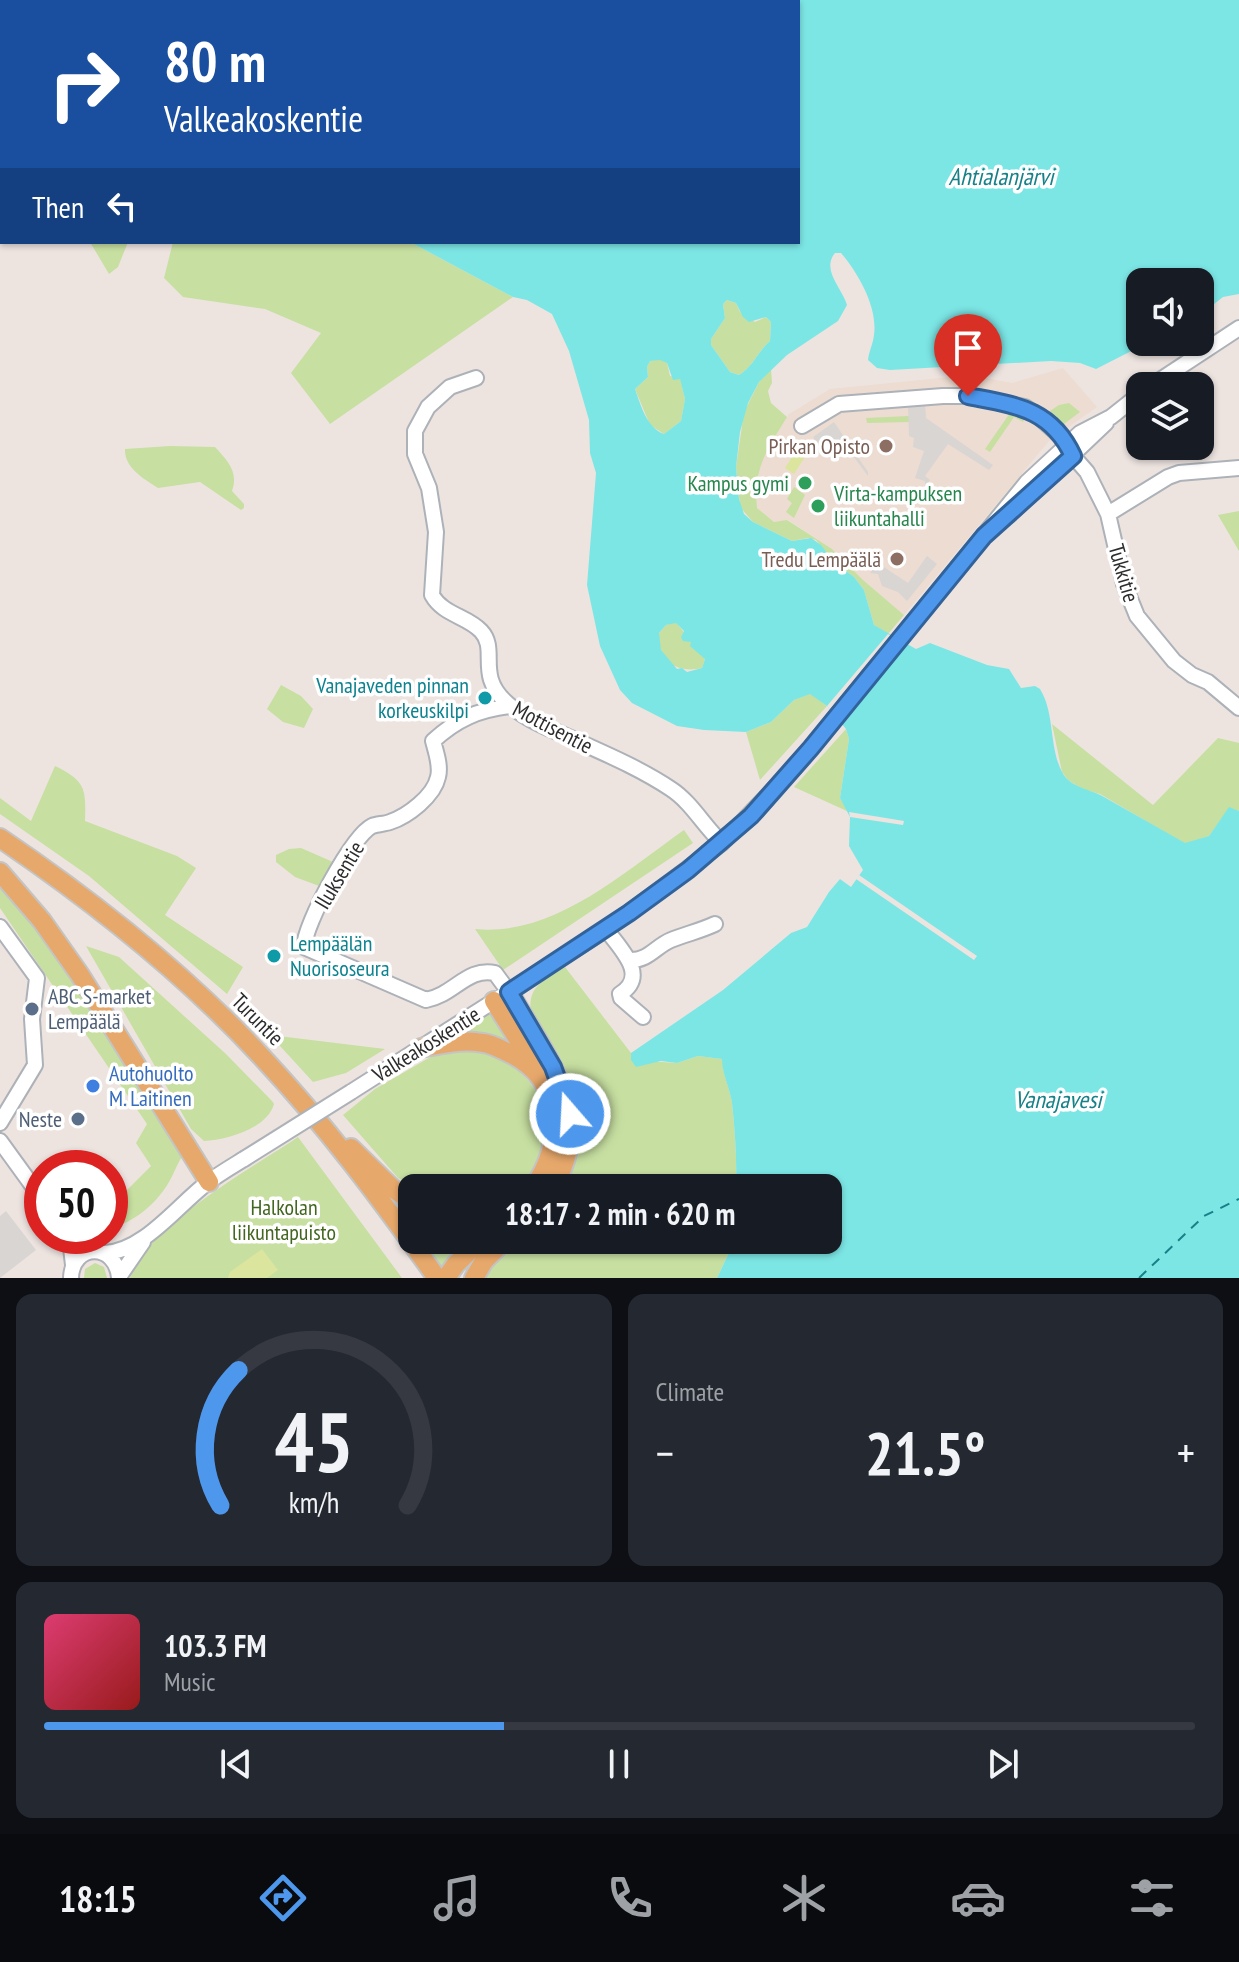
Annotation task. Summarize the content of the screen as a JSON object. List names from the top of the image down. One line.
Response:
{"streets":{"main road":["Turuntie"],"street":["Tukkitie","Mottisentie","Iluksentie","Valkeakoskentie"]},"crossings":[["Tukkitie","Valkeakoskentie"],["Mottisentie","Iluksentie"],["Mottisentie","Valkeakoskentie"],["Iluksentie","Valkeakoskentie"]],"water":["Ahtialanjärvi","Vanajavesi"],"parks":["Halkolan liikuntapuisto"],"places":["Pirkan Opisto","Kampus gymi","Virta-kampuksen liikuntahalli","Tredu Lempäälä","Vanajaveden pinnan korkeuskilpi","Lempäälän Nuorisoseura","ABC S-market Lempäälä","Autohuolto M. Laitinen","Neste"],"page":{"turn":["80 m","Valkeakoskentie"],"then":"Then","limit":"50","trip":"18:17 · 2 min · 620 m","tile":"Climate","heat":["−","21.5°","+"],"song":["103.3 FM","Music"],"tabs":"18:15","gauge":["45","km/h"]}}
